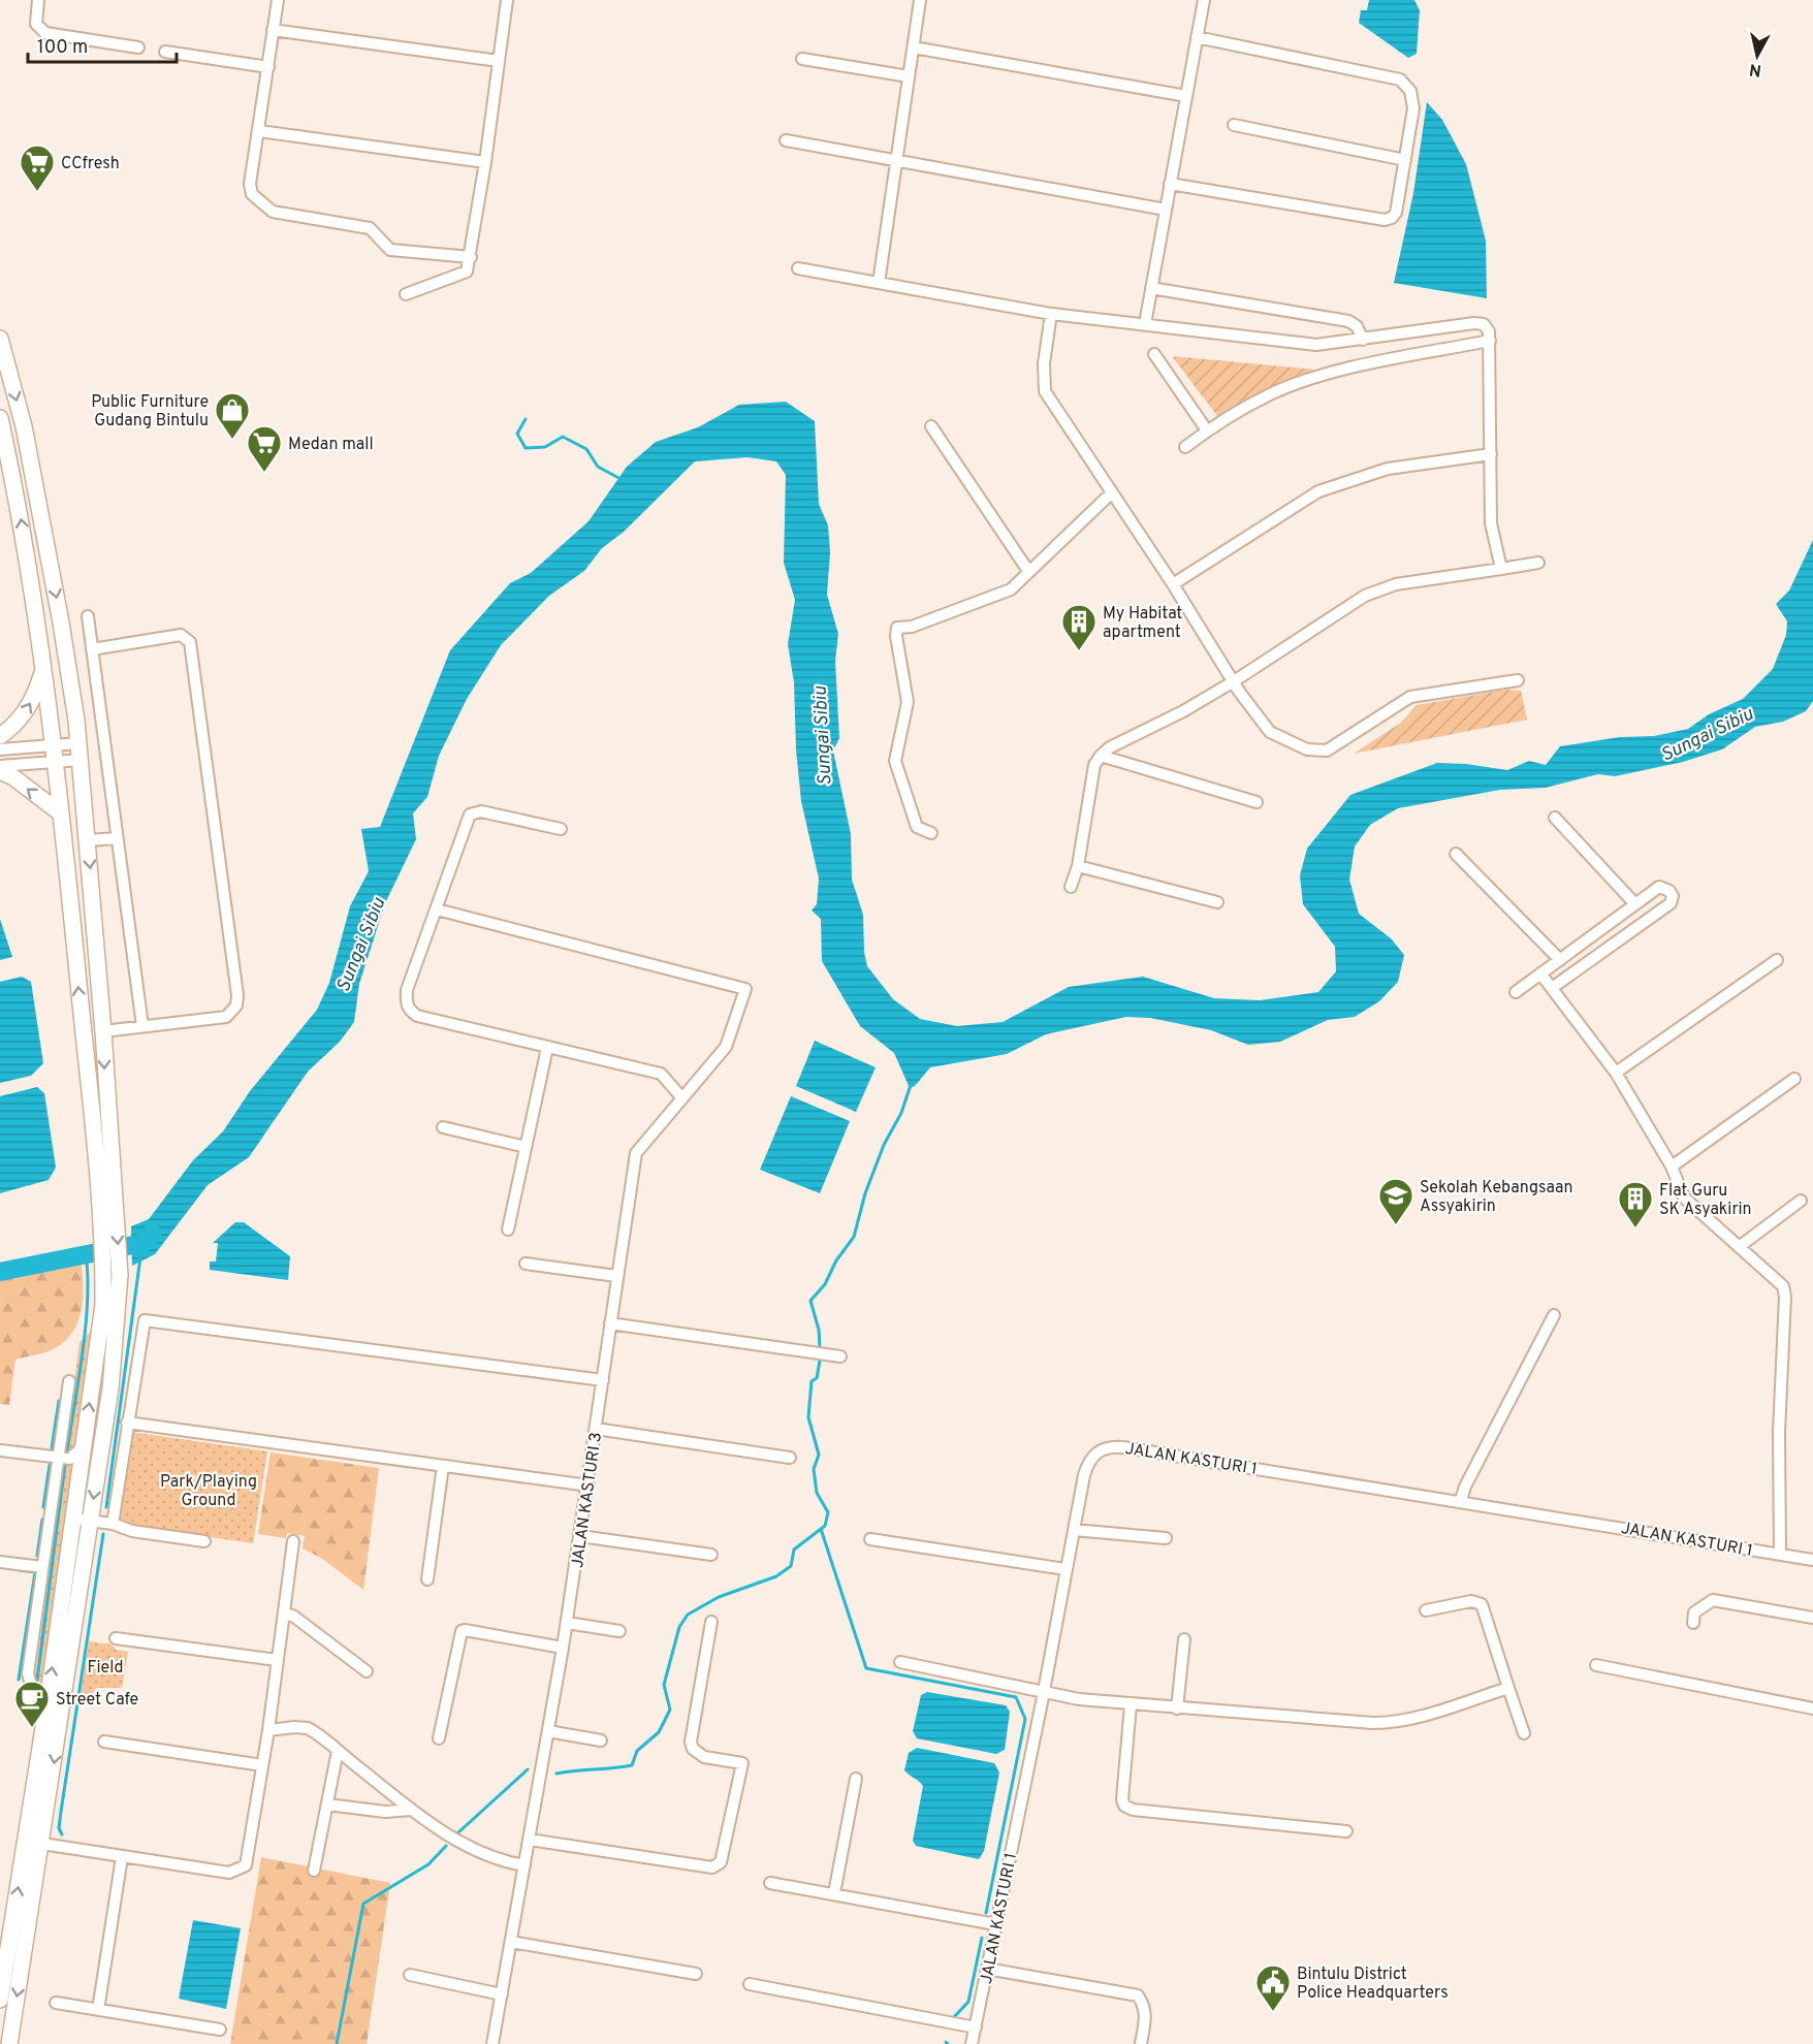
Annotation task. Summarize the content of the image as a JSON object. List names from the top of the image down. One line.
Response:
{"streets":{"street":["JALAN KASTURI 1","JALAN KASTURI 3"]},"water":["Sungai Sibiu"],"parks":["Park/Playing Ground","Field"],"places":{"supermarket":["CCfresh","Medan mall"],"shop":["Public Furniture Gudang Bintulu"],"building":["My Habitat apartment","Flat Guru SK Asyakirin"],"school or university":["Sekolah Kebangsaan Assyakirin"],"cafe":["Street Cafe"],"public building":["Bintulu District Police Headquarters"]},"scale_bar":"100 m","north":"bottom"}
